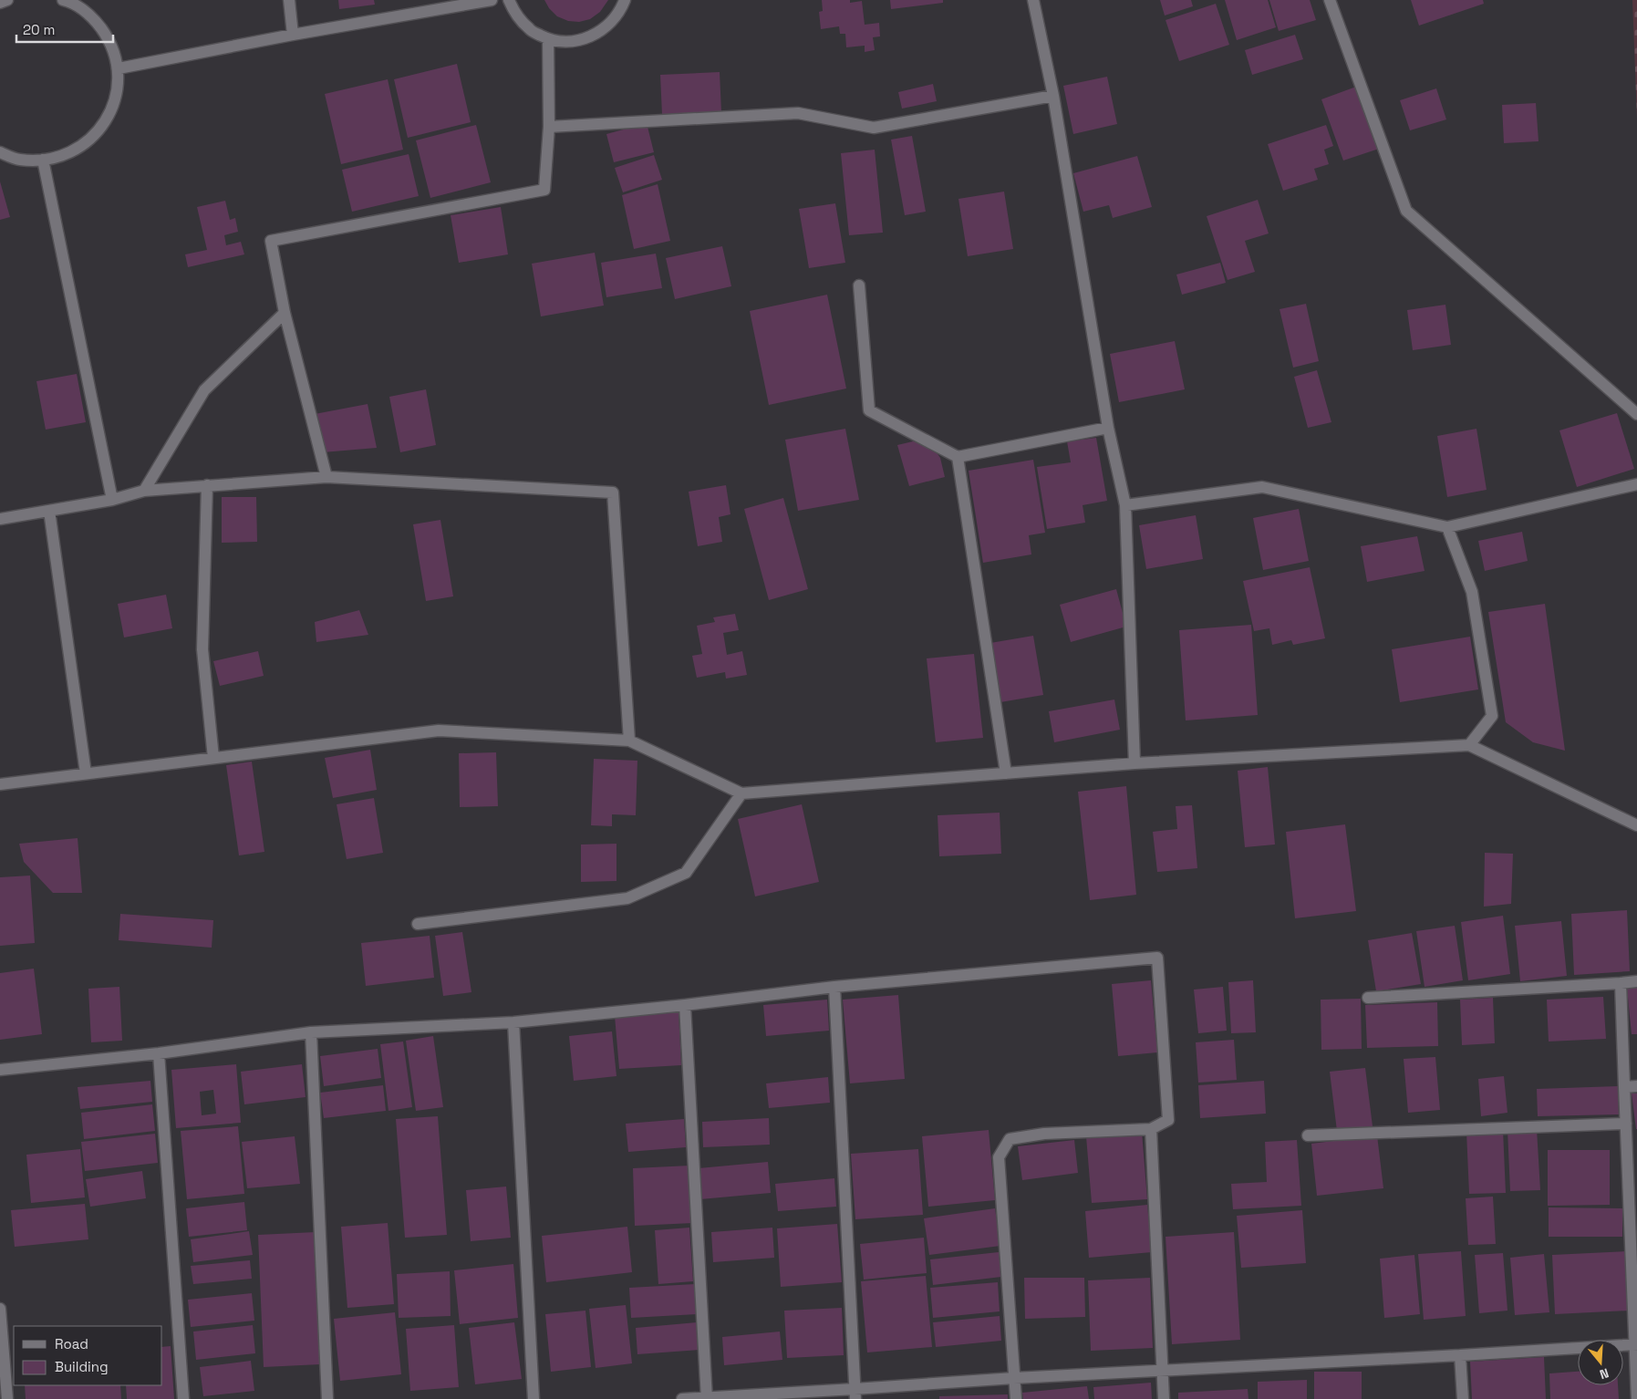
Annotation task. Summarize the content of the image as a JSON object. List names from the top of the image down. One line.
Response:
{"legend":["Road","Building"],"scale_bar":"20 m","north":"bottom"}
